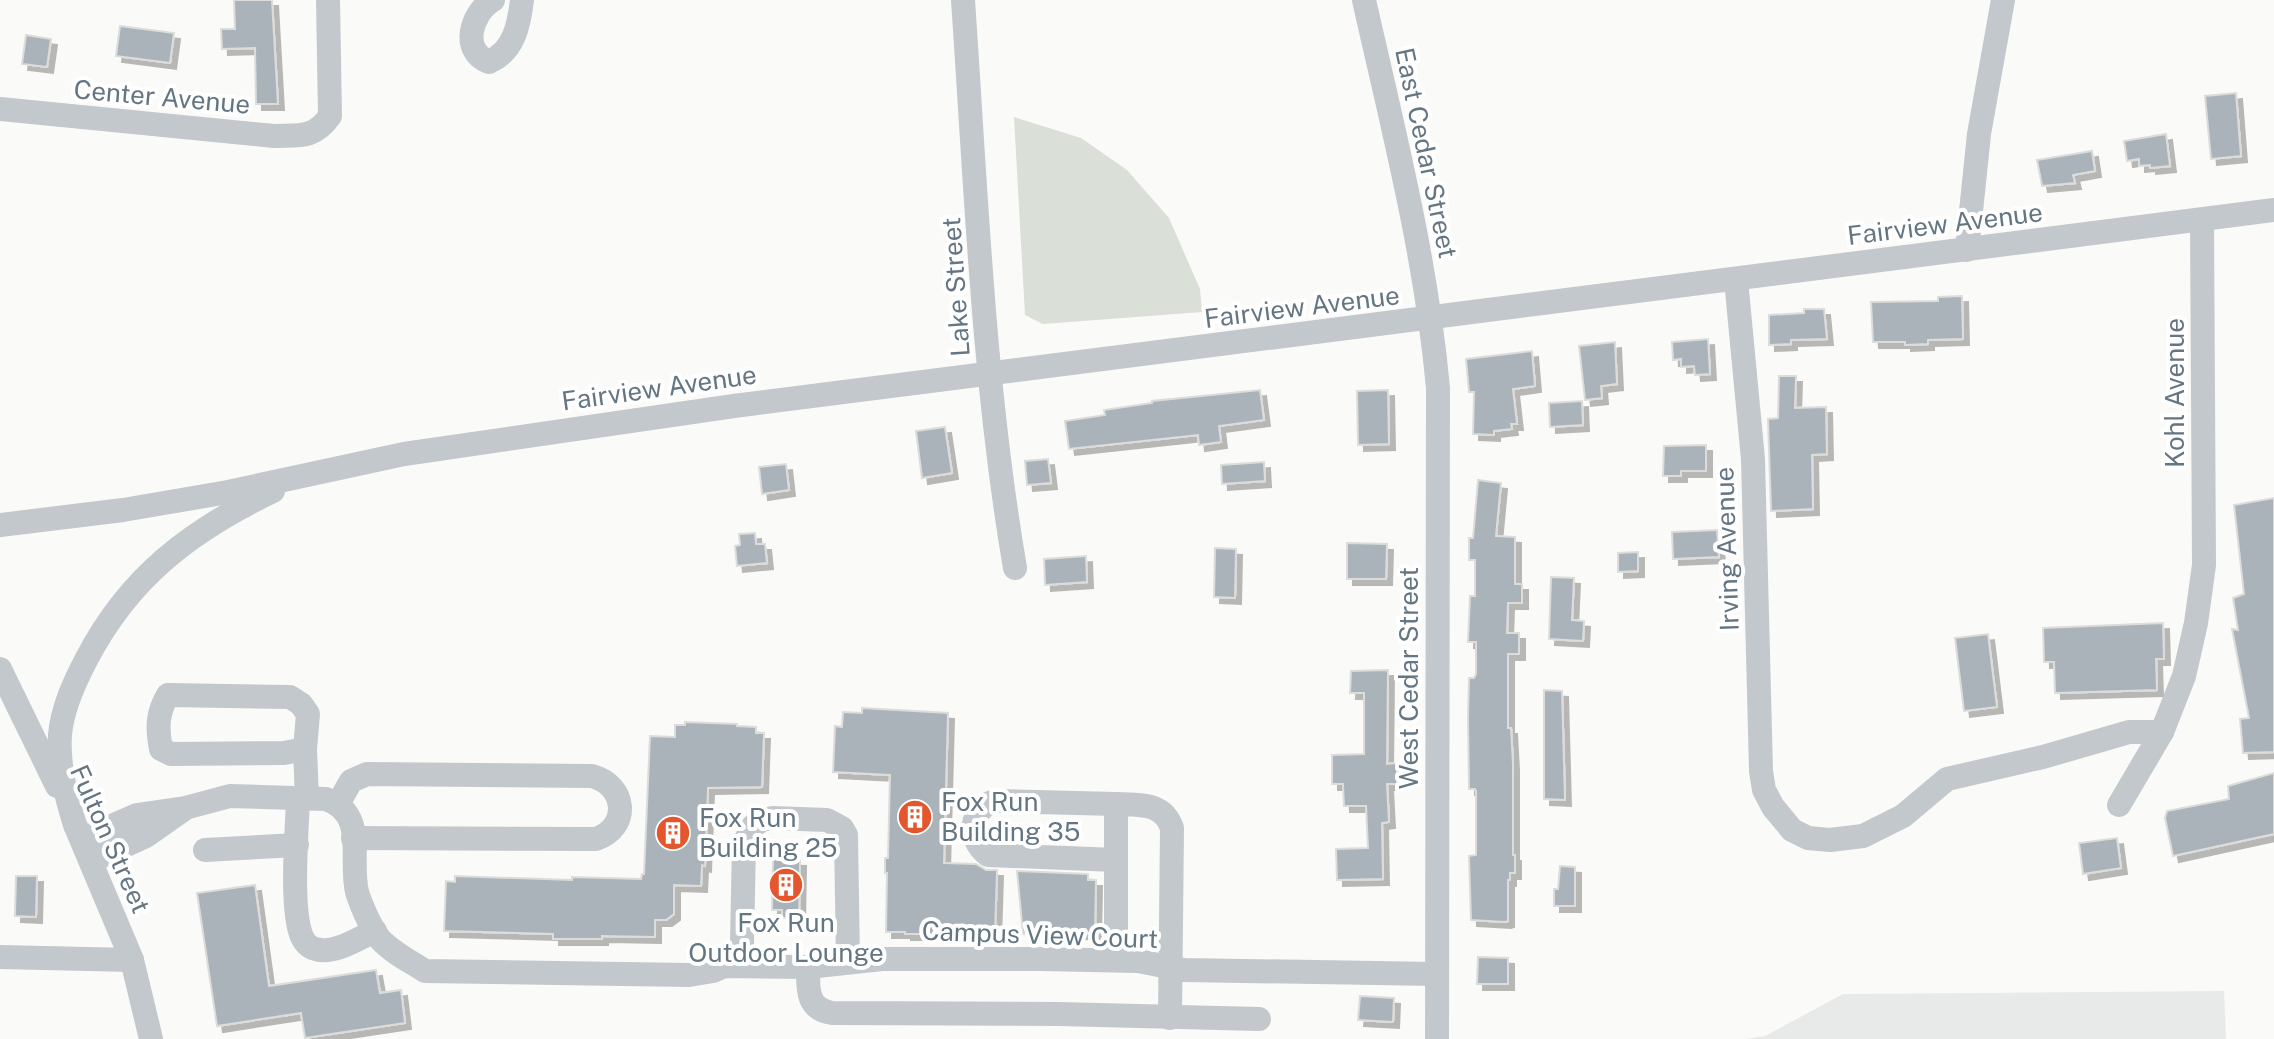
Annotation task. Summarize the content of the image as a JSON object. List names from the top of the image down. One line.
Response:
{"streets":{"street":["Center Avenue","East Cedar Street","Fairview Avenue","Lake Street","Kohl Avenue","Irving Avenue","West Cedar Street","Fulton Street","Campus View Court"]},"crossings":[["East Cedar Street","Fairview Avenue"],["East Cedar Street","West Cedar Street"],["Fairview Avenue","Lake Street"],["Fairview Avenue","Kohl Avenue"],["Fairview Avenue","Irving Avenue"],["Fairview Avenue","West Cedar Street"],["Fairview Avenue","Fulton Street"],["Kohl Avenue","Irving Avenue"],["West Cedar Street","Campus View Court"]],"places":{"building":["Fox Run Building 35","Fox Run Building 25","Fox Run Outdoor Lounge"]}}
